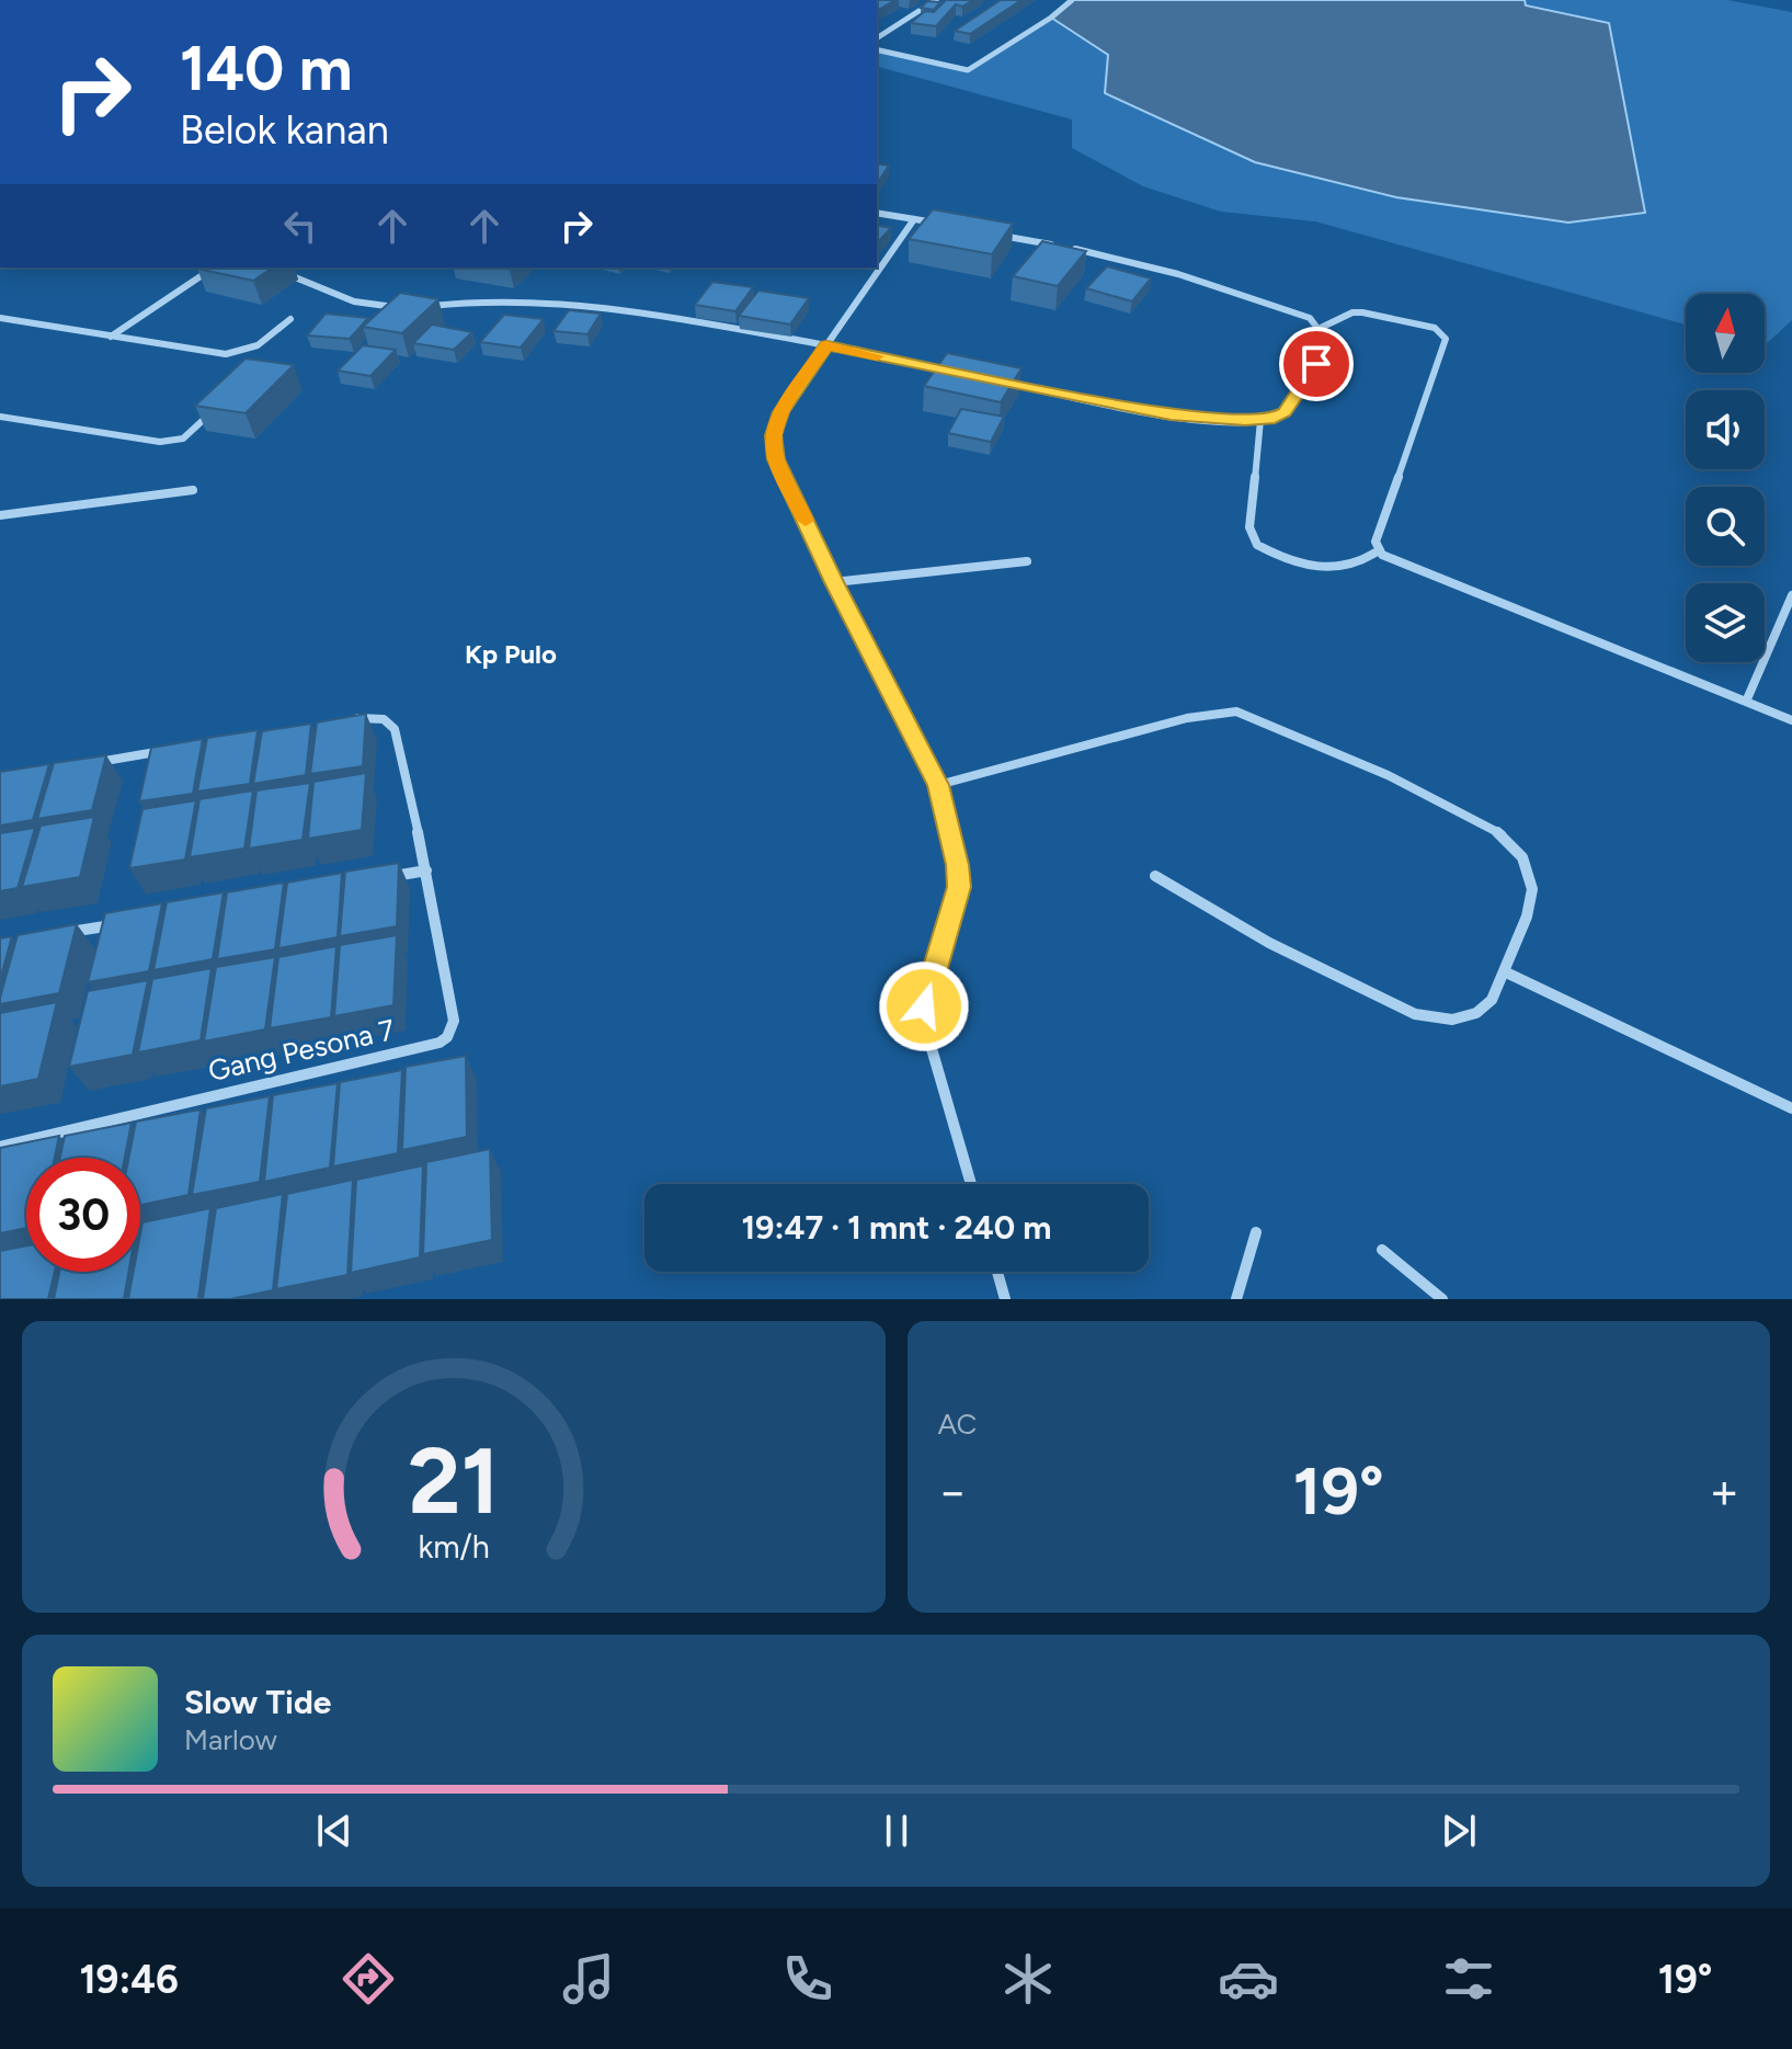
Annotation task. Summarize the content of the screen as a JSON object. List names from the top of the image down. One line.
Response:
{"streets":{"street":["Gang Pesona 7"]},"districts":["Kp Pulo"],"north":"top","page":{"turn":["140 m","Belok kanan"],"limit":"30","trip":"19:47 · 1 mnt · 240 m","tile":"AC","heat":["−","19°","+"],"song":["Slow Tide","Marlow"],"tabs":["19:46","19°"],"gauge":["21","km/h"]}}
